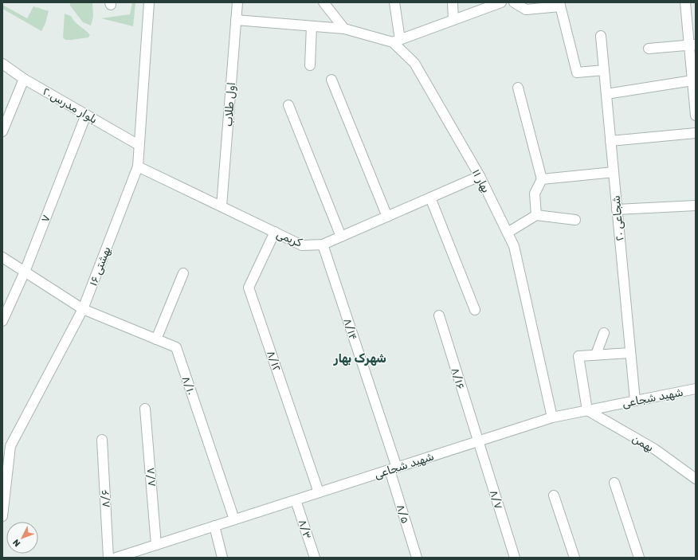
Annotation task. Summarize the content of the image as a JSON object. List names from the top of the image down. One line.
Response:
{"streets":{"street":["اول طلاب","بلوار مدرس۲۰","بهار ۱۱","۷","شجاعی ۲۰","کریمی","۱۶ بهشتی","۸/۱۴","۸/۱۲","۸/۱۶","۸/۱۰","شهید شجاعی","بهمن","۸/۸","۸/۶","۸/۷","۸/۵","۸/۳"]},"crossings":[["اول طلاب","بهار ۱۱"],["اول طلاب","کریمی"],["بلوار مدرس۲۰","۷"],["بلوار مدرس۲۰","۱۶ بهشتی"],["بهار ۱۱","کریمی"],["بهار ۱۱","شهید شجاعی"],["۷","۸/۱۰"],["شجاعی ۲۰","شهید شجاعی"],["کریمی","۱۶ بهشتی"],["کریمی","۸/۱۴"],["کریمی","۸/۱۲"],["۱۶ بهشتی","۸/۱۰"],["۸/۱۴","شهید شجاعی"],["۸/۱۴","۸/۵"],["۸/۱۲","شهید شجاعی"],["۸/۱۶","شهید شجاعی"],["۸/۱۶","۸/۷"],["۸/۱۰","شهید شجاعی"],["شهید شجاعی","بهمن"],["شهید شجاعی","۸/۸"],["شهید شجاعی","۸/۷"],["شهید شجاعی","۸/۵"],["شهید شجاعی","۸/۳"]],"districts":["شهرک بهار"],"north":"bottom left"}
